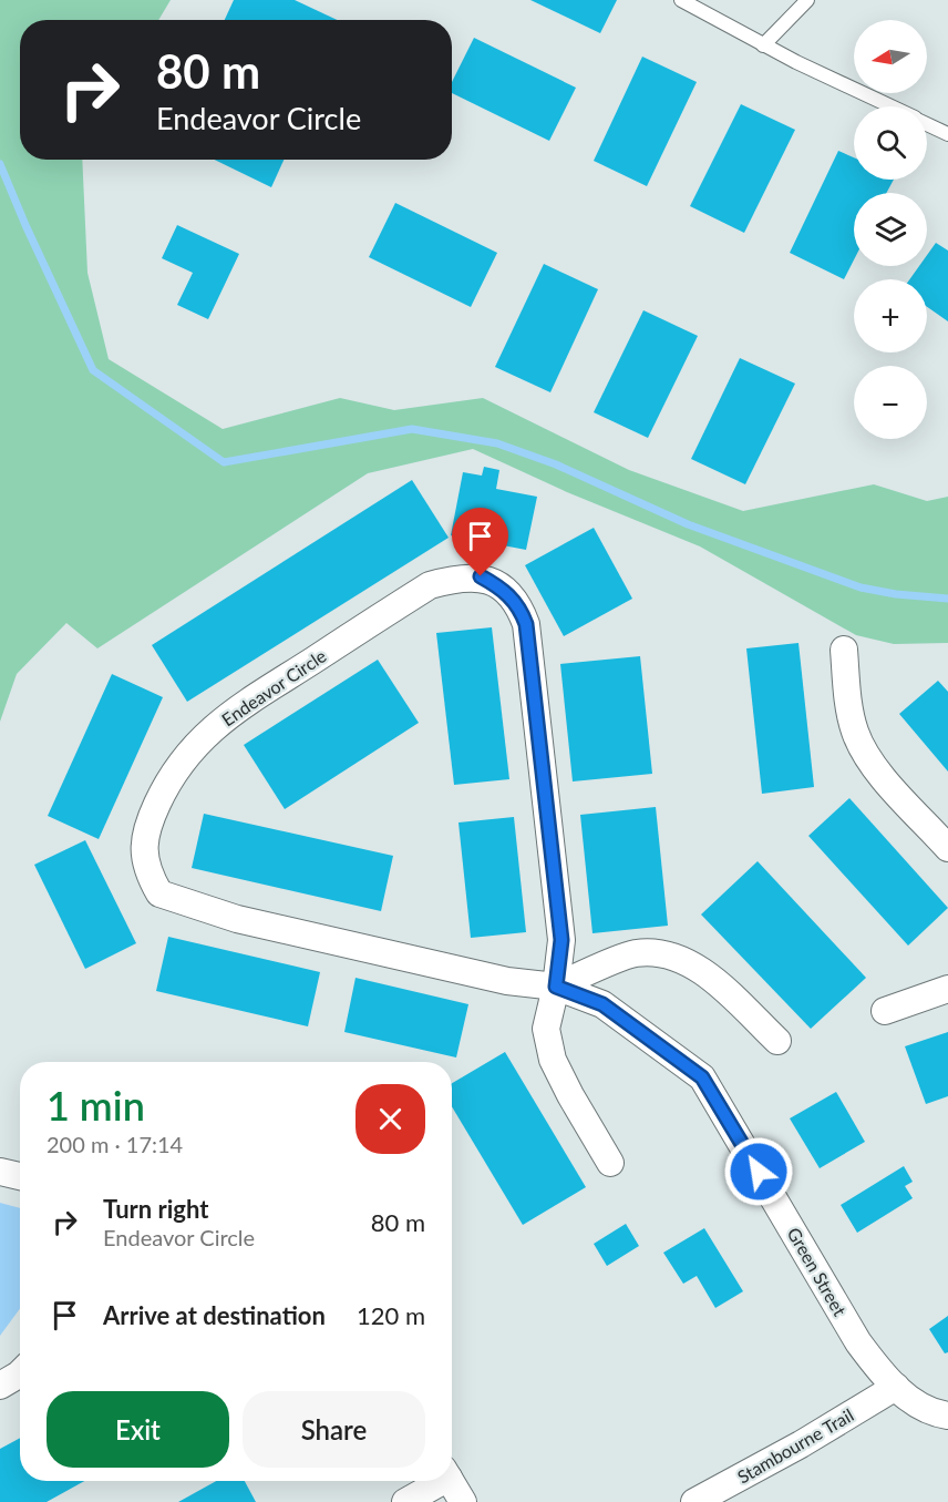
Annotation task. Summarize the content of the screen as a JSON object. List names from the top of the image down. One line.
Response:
{"streets":{"street":["Endeavor Circle","Green Street","Stambourne Trail"]},"crossings":[["Endeavor Circle","Green Street"],["Green Street","Stambourne Trail"]],"north":"left","page":{"map_buttons":["+","−"],"turn":["80 m","Endeavor Circle"],"heading":["1 min","200 m · 17:14"],"list":[{"name":"Turn right","note":"Endeavor Circle","value":"80 m"},{"name":"Arrive at destination","value":"120 m"}],"buttons":["Exit","Share"]}}
